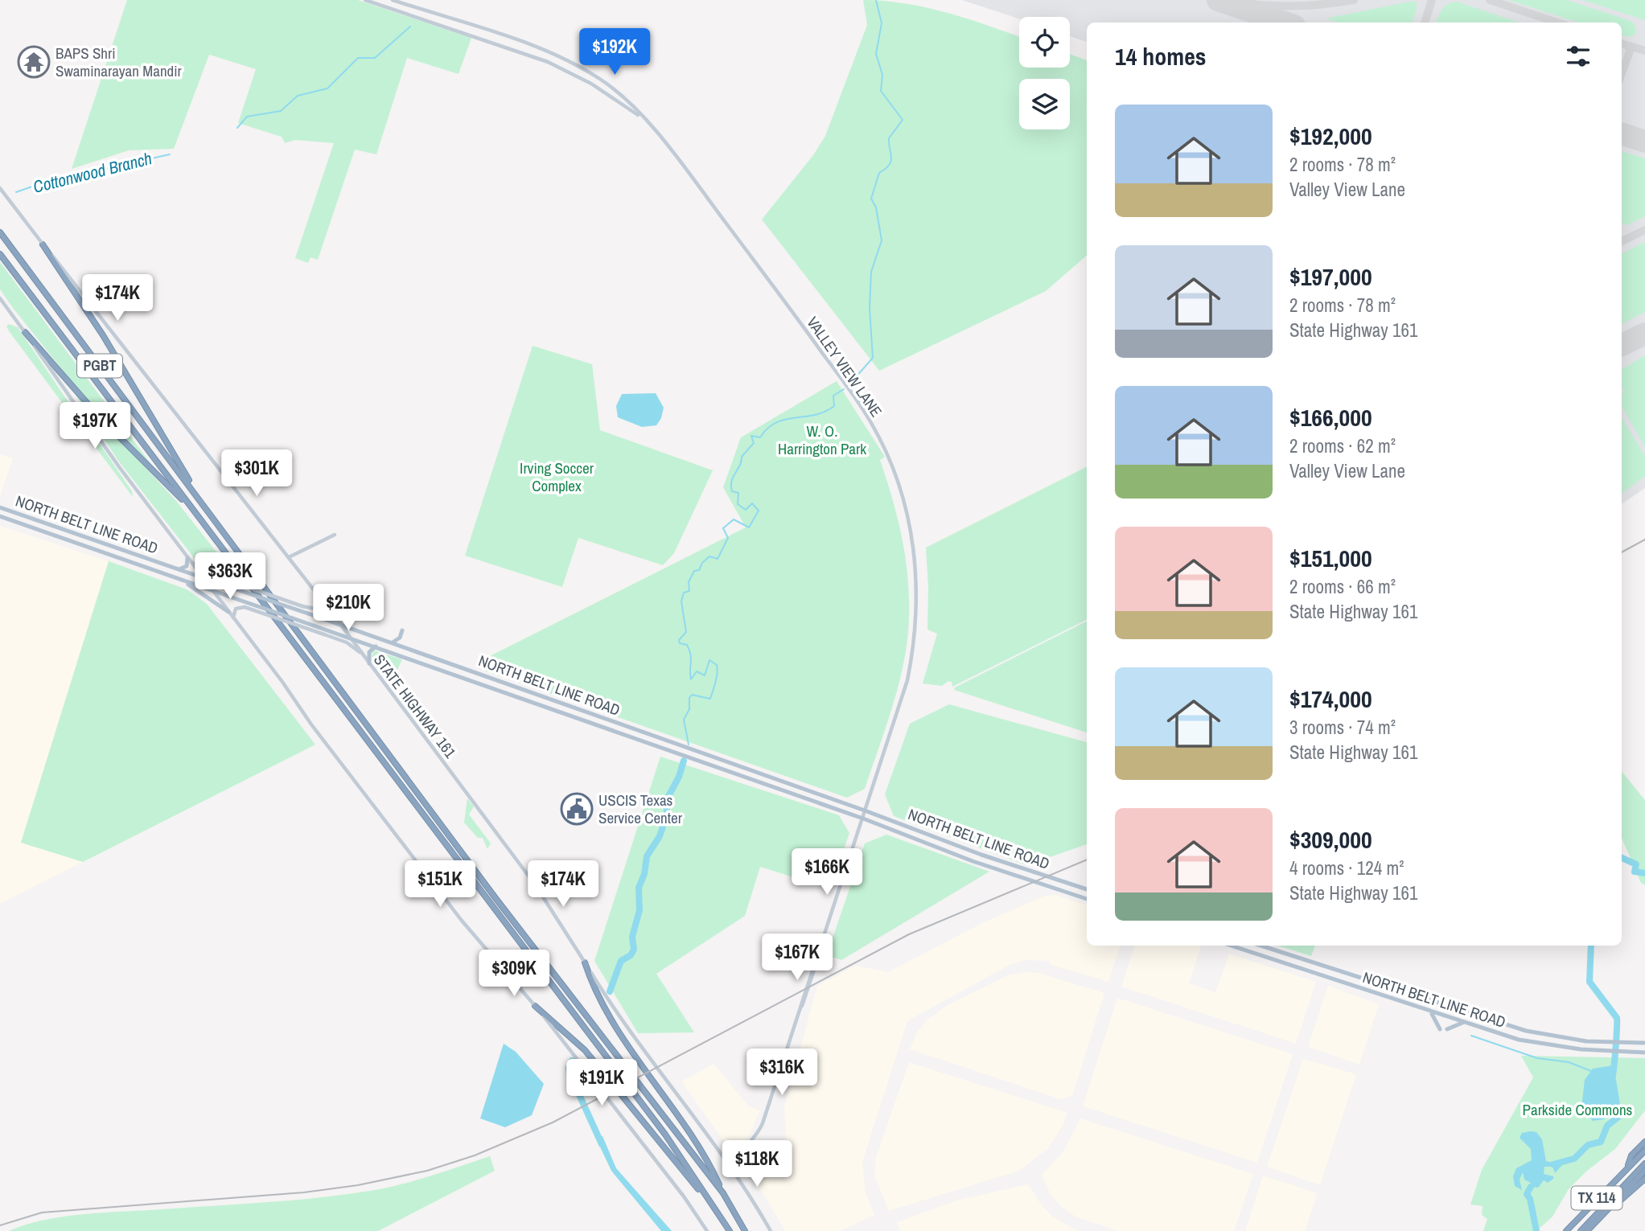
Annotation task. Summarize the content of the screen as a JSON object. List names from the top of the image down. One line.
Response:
{"streets":{"highway":["PGBT","TX 114"],"main road":["VALLEY VIEW LANE","NORTH BELT LINE ROAD","STATE HIGHWAY 161"]},"crossings":[["VALLEY VIEW LANE","NORTH BELT LINE ROAD"],["VALLEY VIEW LANE","STATE HIGHWAY 161"],["NORTH BELT LINE ROAD","STATE HIGHWAY 161"]],"water":["Cottonwood Branch"],"parks":["W. O. Harrington Park","Irving Soccer Complex","Parkside Commons"],"places":{"temple":["BAPS Shri Swaminarayan Mandir"],"public building":["USCIS Texas Service Center"]},"page":{"heading":"14 homes","price":["$192K","$174K","$197K","$301K","$363K","$210K","$166K","$151K","$174K","$167K","$309K","$316K","$191K","$118K"],"list":[{"name":"$192,000","note":"2 rooms · 78 m² · Valley View Lane"},{"name":"$197,000","note":"2 rooms · 78 m² · State Highway 161"},{"name":"$166,000","note":"2 rooms · 62 m² · Valley View Lane"},{"name":"$151,000","note":"2 rooms · 66 m² · State Highway 161"},{"name":"$174,000","note":"3 rooms · 74 m² · State Highway 161"},{"name":"$309,000","note":"4 rooms · 124 m² · State Highway 161"}]}}
